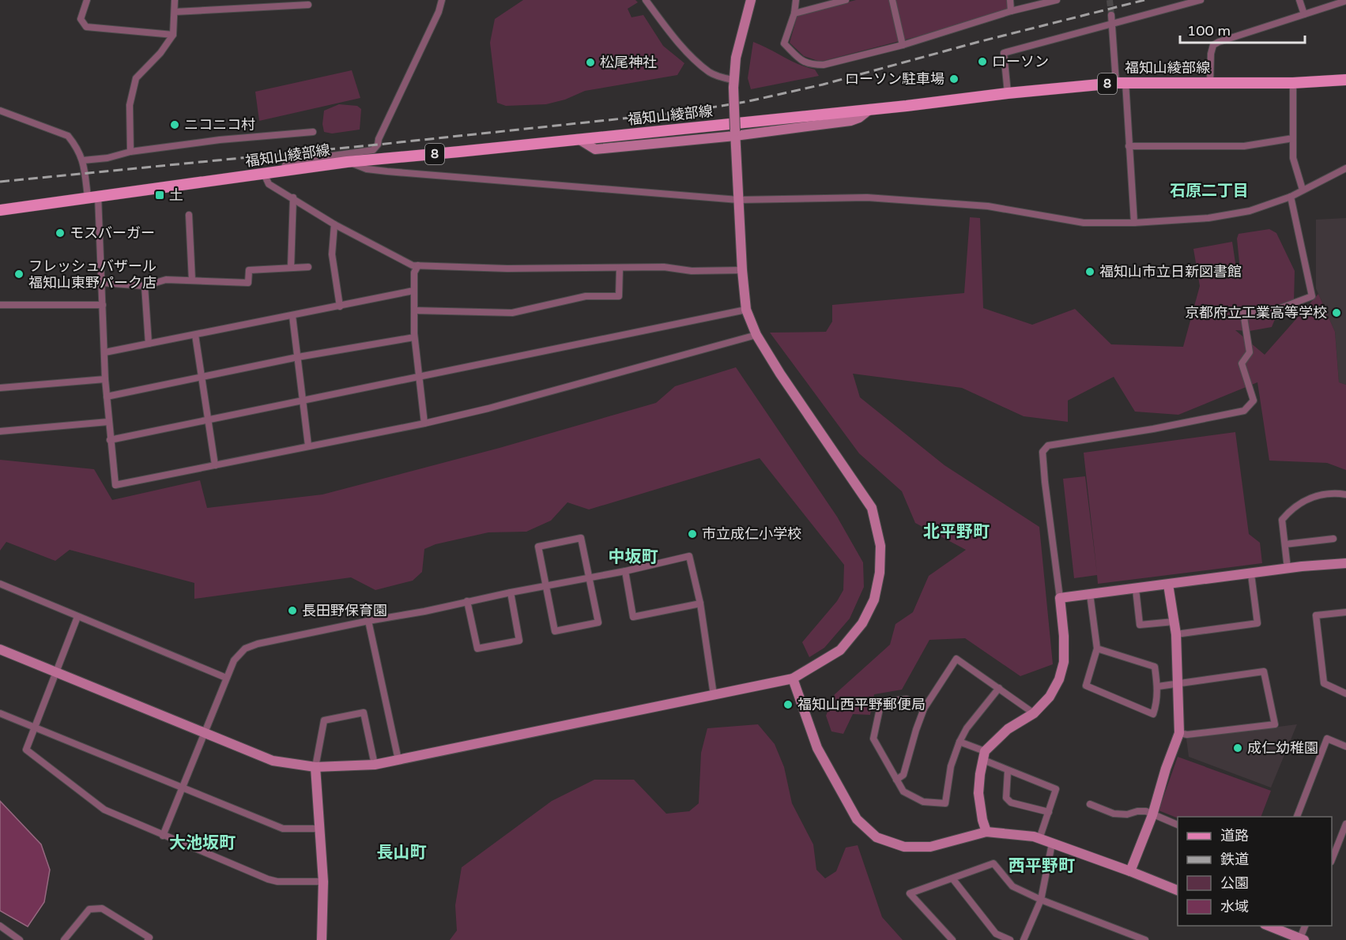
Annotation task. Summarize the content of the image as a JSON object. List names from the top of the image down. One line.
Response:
{"streets":{"main road":["福知山綾部線","8"]},"districts":["石原二丁目","北平野町","中坂町","大池坂町","長山町","西平野町"],"places":{"other":["ローソン","松尾神社","ローソン駐車場","ニコニコ村","モスバーガー","福知山市立日新図書館","フレッシュバザール 福知山東野パーク店","京都府立工業高等学校","市立成仁小学校","長田野保育園","福知山西平野郵便局","成仁幼稚園"],"transit":["土"]},"legend":["道路","鉄道","公園","水域"],"scale_bar":"100 m"}
